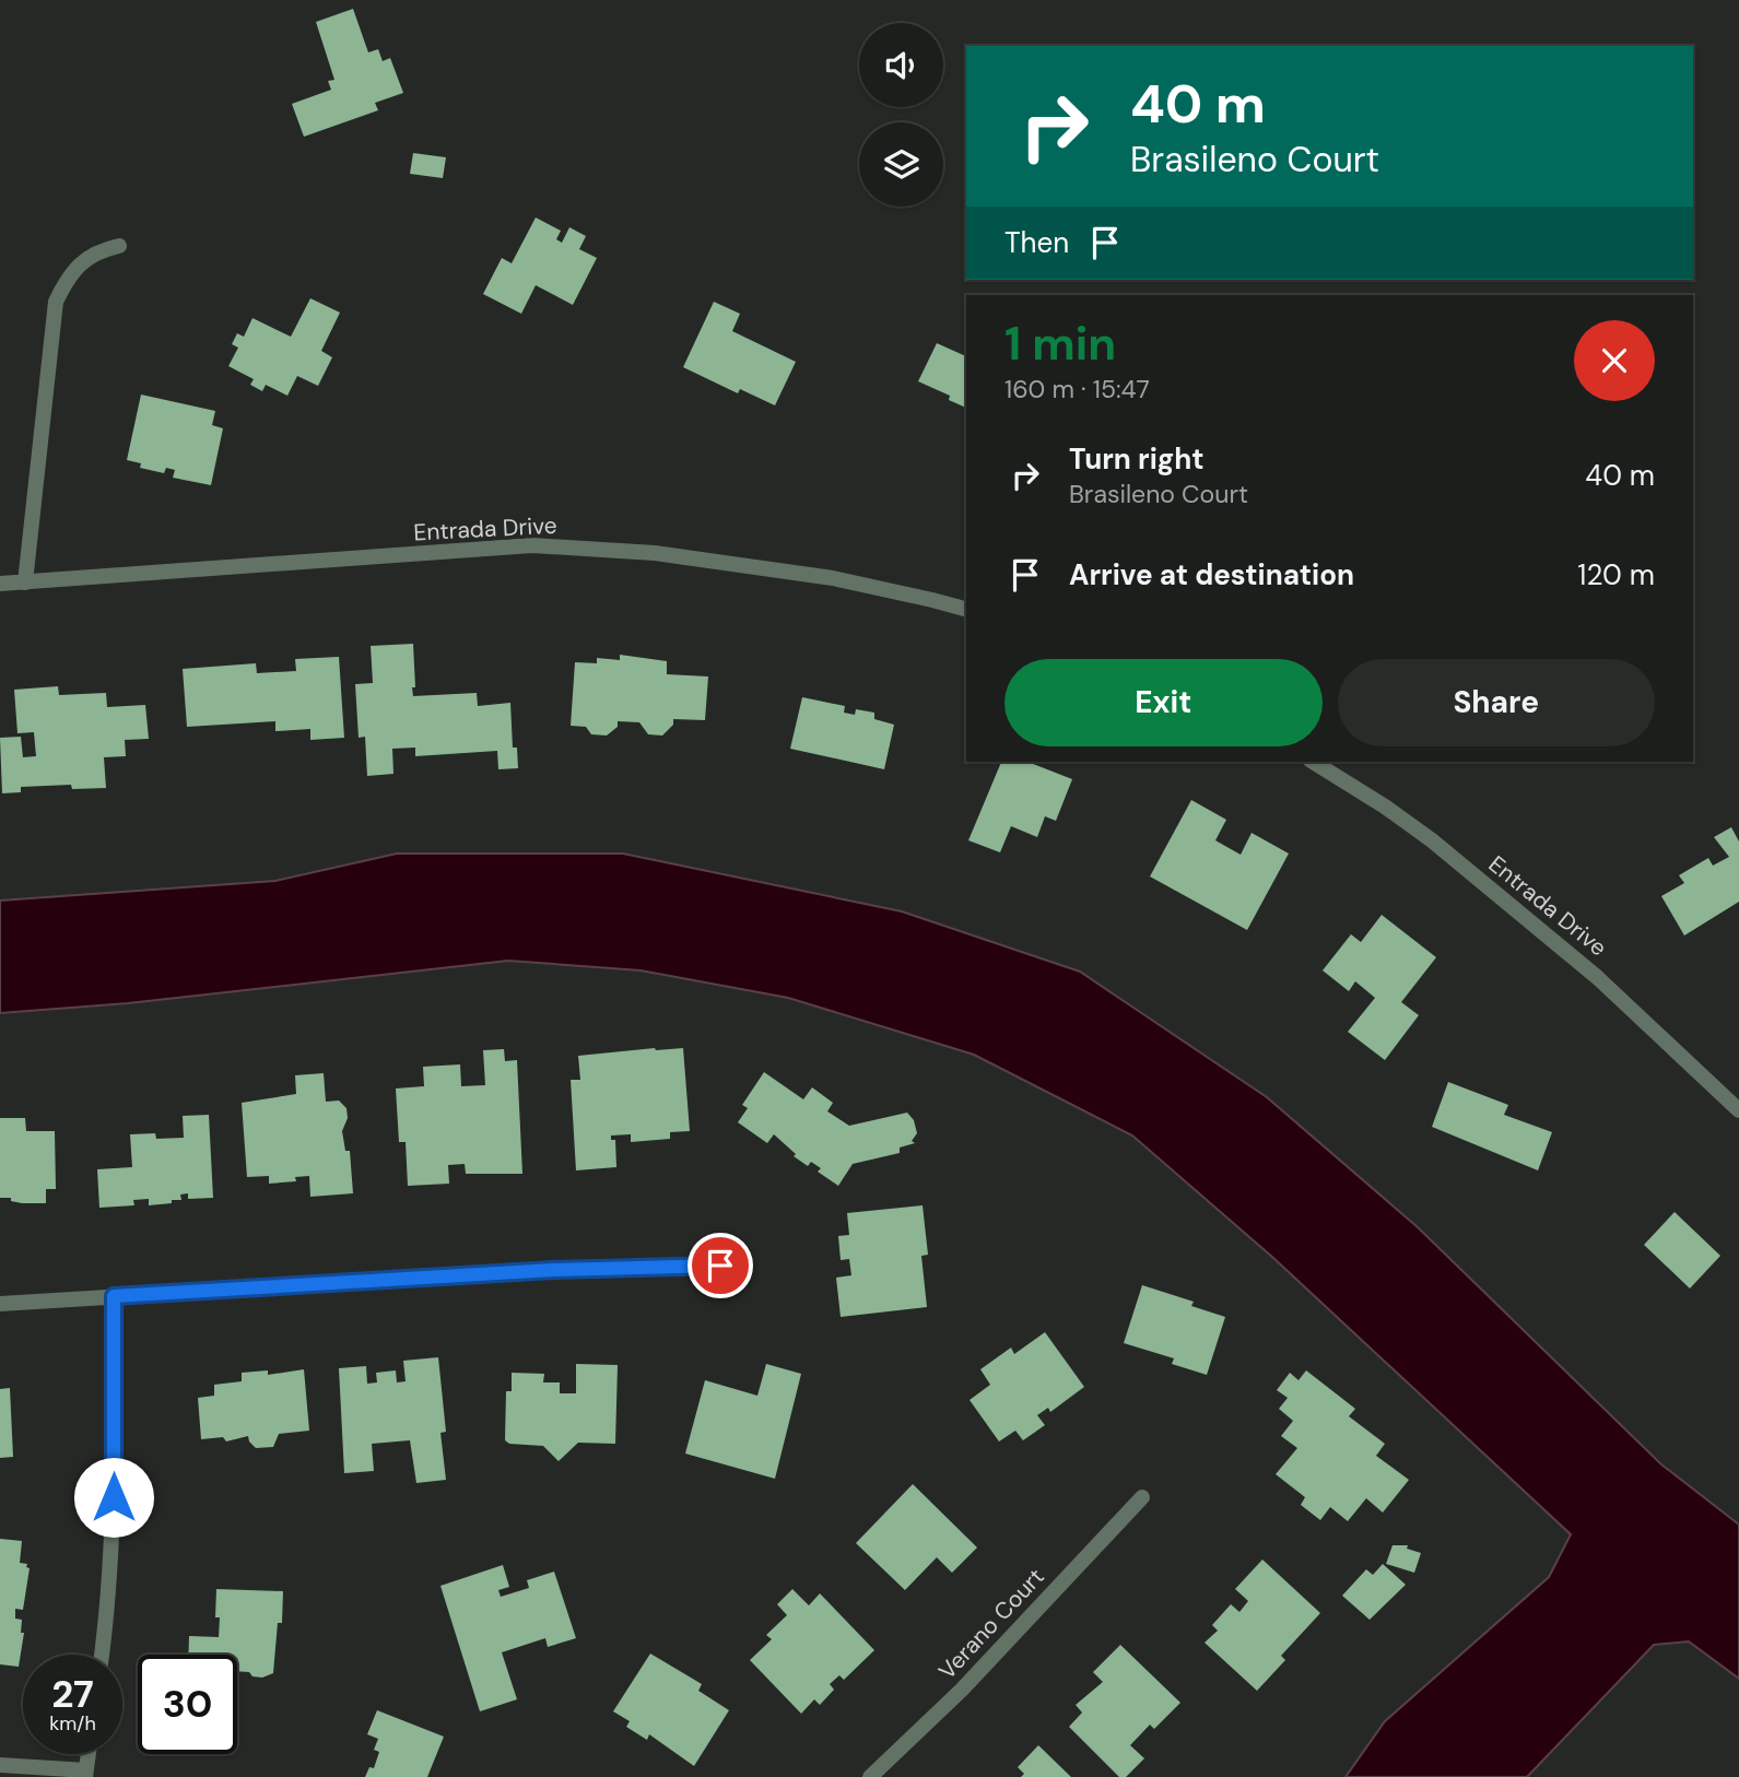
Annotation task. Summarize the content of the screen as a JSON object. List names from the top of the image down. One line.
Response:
{"streets":{"street":["Entrada Drive","Verano Court"]},"page":{"turn":["40 m","Brasileno Court"],"then":"Then","heading":["1 min","160 m · 15:47"],"list":[{"name":"Turn right","note":"Brasileno Court","value":"40 m"},{"name":"Arrive at destination","value":"120 m"}],"buttons":["Exit","Share"],"speed":"27 km/h","limit":"30"}}
